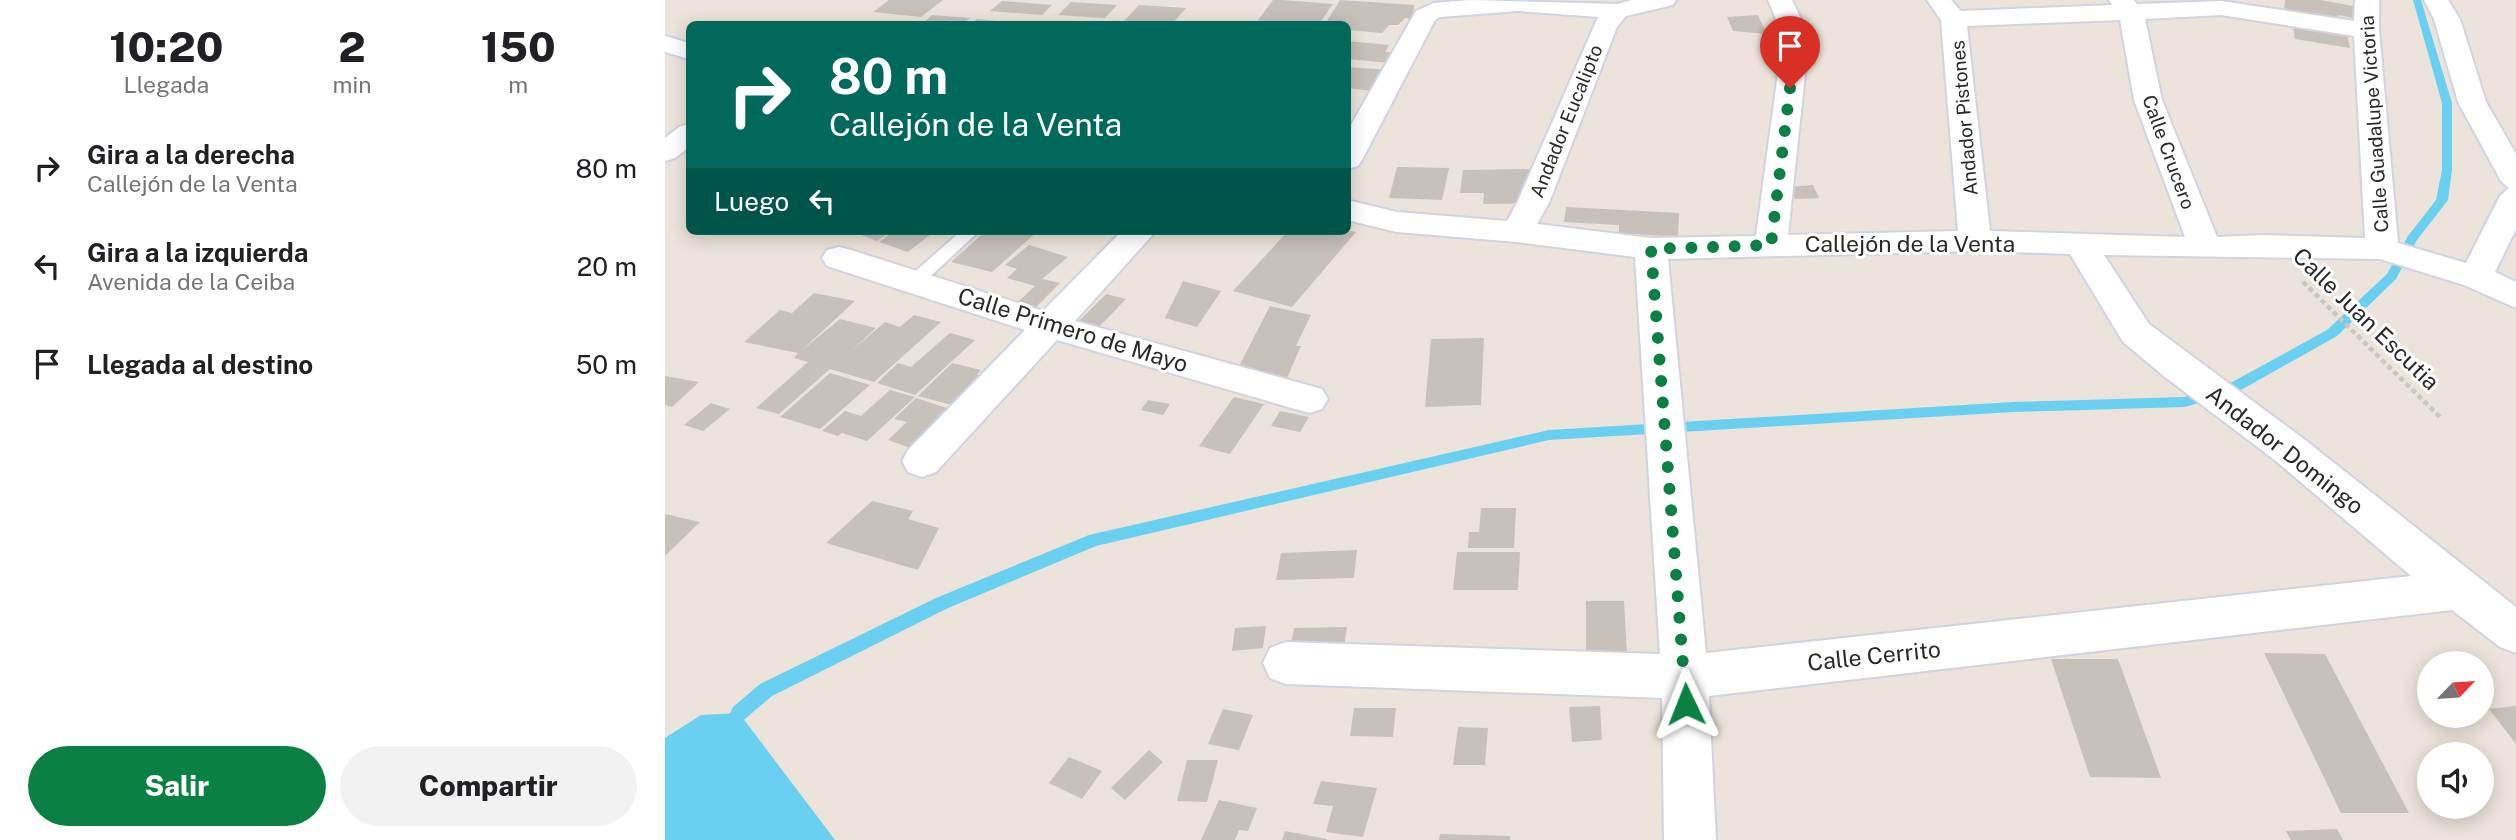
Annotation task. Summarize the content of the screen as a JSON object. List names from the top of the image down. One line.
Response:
{"streets":{"street":["Andador Pistones","Andador Eucalipto","Calle Guadalupe Victoria","Calle Crucero","Callejón de la Venta","Calle Primero de Mayo","Andador Domingo","Calle Cerrito"],"path":["Calle Juan Escutia"]},"crossings":[["Andador Pistones","Callejón de la Venta"],["Andador Eucalipto","Callejón de la Venta"],["Calle Guadalupe Victoria","Callejón de la Venta"],["Calle Crucero","Callejón de la Venta"],["Callejón de la Venta","Calle Juan Escutia"],["Callejón de la Venta","Andador Domingo"],["Andador Domingo","Calle Cerrito"]],"north":"top right","page":{"eta":["10:20","Llegada","2","min","150","m"],"turn":["80 m","Callejón de la Venta"],"list":[{"name":"Gira a la derecha","note":"Callejón de la Venta","value":"80 m"},{"name":"Gira a la izquierda","note":"Avenida de la Ceiba","value":"20 m"},{"name":"Llegada al destino","value":"50 m"}],"then":"Luego","buttons":["Salir","Compartir"]}}
